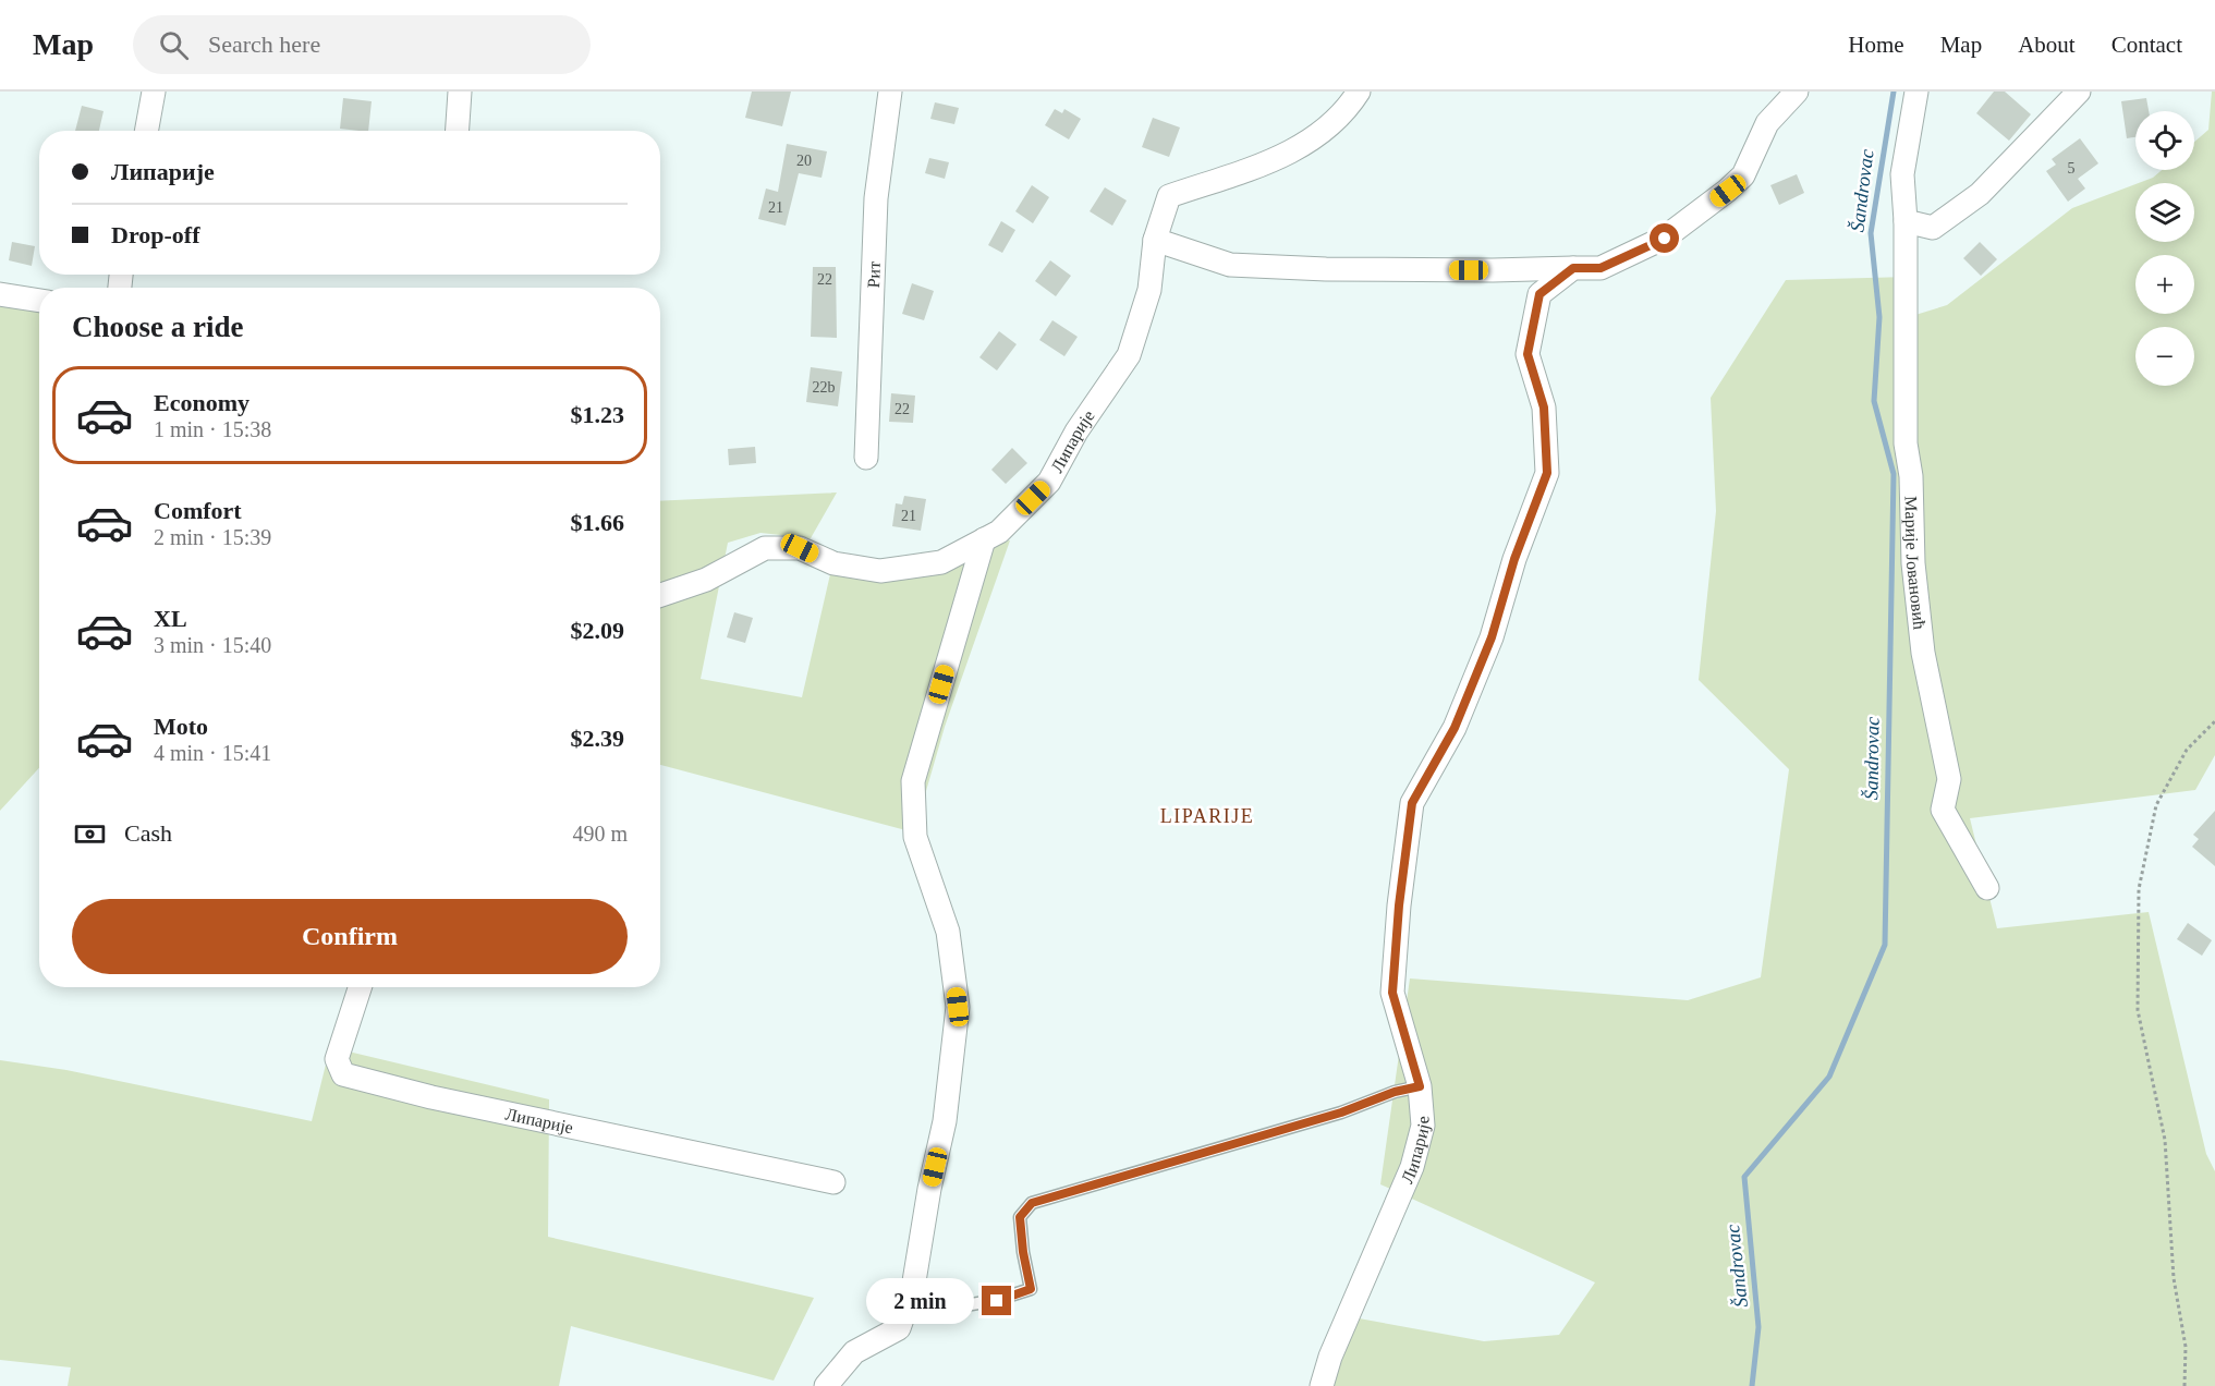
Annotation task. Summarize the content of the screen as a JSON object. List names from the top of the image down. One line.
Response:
{"streets":{"street":["Рит","Липарије","Марије Јовановић"]},"districts":["LIPARIJE"],"water":["Šandrovac"],"house_numbers":["20","5","21","22","22b","22","21"],"page":{"header":"Map","search":"Search here","nav":["Home","Map","About","Contact"],"map_buttons":["+","−"],"banner":["Липарије","Drop-off"],"heading":"Choose a ride","list":[{"name":"Economy","note":"1 min · 15:38","value":"$1.23"},{"name":"Comfort","note":"2 min · 15:39","value":"$1.66"},{"name":"XL","note":"3 min · 15:40","value":"$2.09"},{"name":"Moto","note":"4 min · 15:41","value":"$2.39"}],"pay":["Cash","490 m"],"buttons":"Confirm","bubble":"2 min"}}
